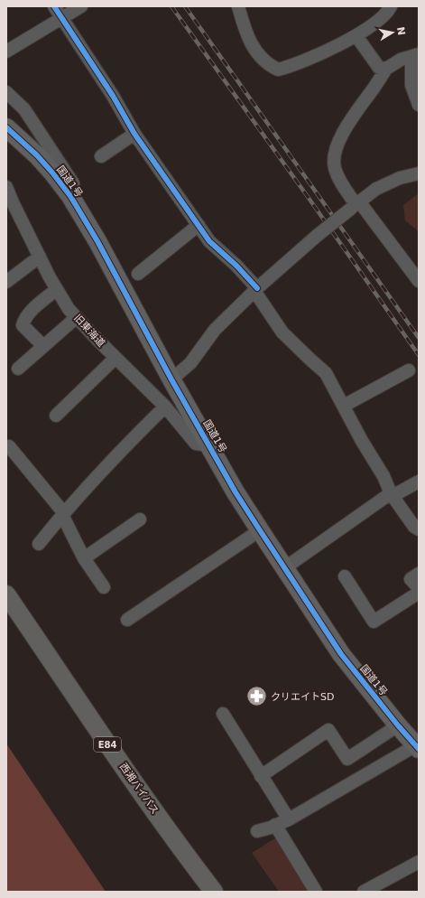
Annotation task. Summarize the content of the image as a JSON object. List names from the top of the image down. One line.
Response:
{"streets":{"highway":["国道1号","E84","西湘バイパス"],"street":["旧東海道"]},"crossings":[["国道1号","旧東海道"]],"places":{"pharmacy":["クリエイトSD"]},"north":"right"}
